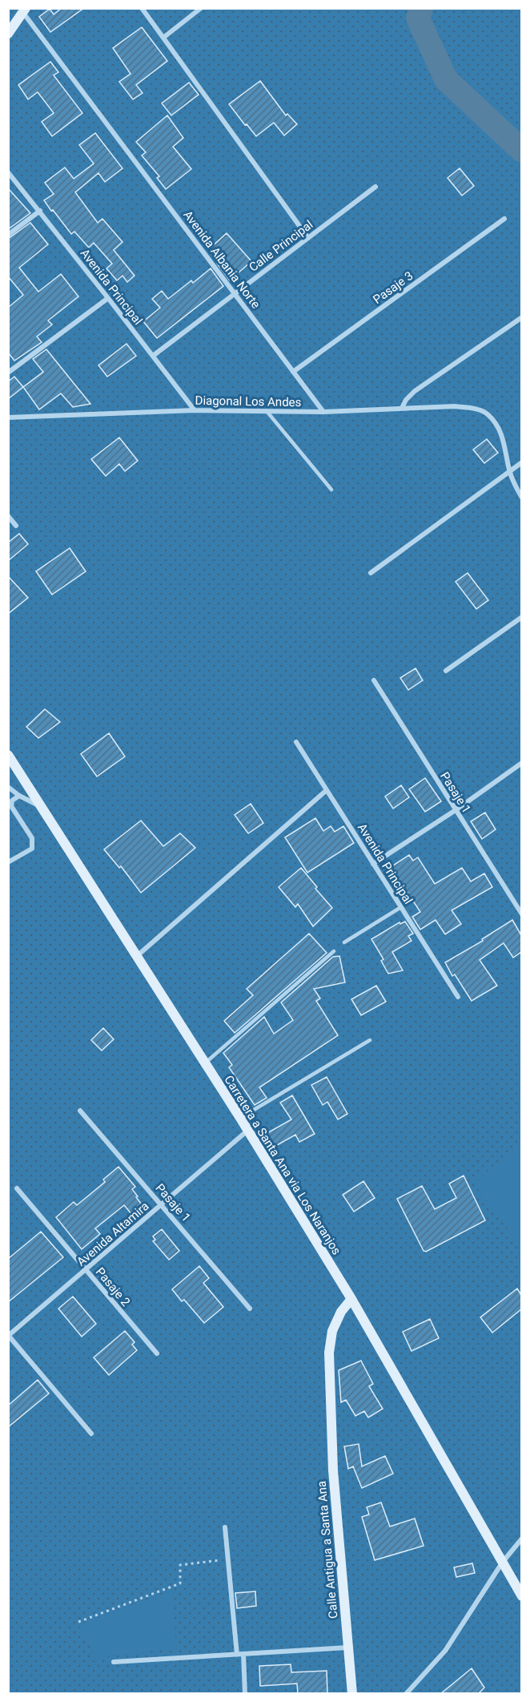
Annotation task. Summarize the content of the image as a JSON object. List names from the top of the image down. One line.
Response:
{"streets":{"main road":["Carretera a Santa Ana via Los Naranjos","Calle Antigua a Santa Ana"],"street":["Calle Principal","Avenida Albania Norte","Avenida Principal","Pasaje 3","Diagonal Los Andes","Pasaje 1","Avenida Altamira","Pasaje 2"]},"crossings":[["Calle Principal","Avenida Albania Norte"],["Calle Principal","Avenida Principal"],["Avenida Albania Norte","Pasaje 3"],["Avenida Albania Norte","Diagonal Los Andes"],["Avenida Principal","Diagonal Los Andes"],["Pasaje 1","Avenida Altamira"],["Carretera a Santa Ana via Los Naranjos","Avenida Altamira"],["Carretera a Santa Ana via Los Naranjos","Calle Antigua a Santa Ana"],["Avenida Altamira","Pasaje 2"]]}
